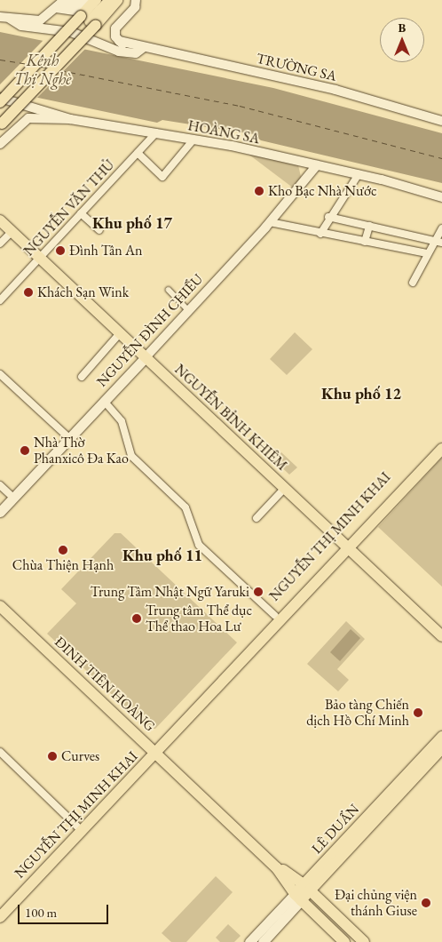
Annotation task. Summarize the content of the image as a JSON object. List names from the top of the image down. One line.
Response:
{"streets":{"main road":["NGUYỄN ĐÌNH CHIỂU","NGUYỄN BỈNH KHIÊM","NGUYỄN THỊ MINH KHAI","ĐINH TIÊN HOÀNG","LÊ DUẨN"],"street":["TRƯỜNG SA","HOÀNG SA","NGUYỄN VĂN THỦ"]},"crossings":[["HOÀNG SA","NGUYỄN VĂN THỦ"],["HOÀNG SA","NGUYỄN ĐÌNH CHIỂU"],["NGUYỄN VĂN THỦ","NGUYỄN BỈNH KHIÊM"],["NGUYỄN ĐÌNH CHIỂU","NGUYỄN BỈNH KHIÊM"],["NGUYỄN BỈNH KHIÊM","NGUYỄN THỊ MINH KHAI"],["NGUYỄN THỊ MINH KHAI","ĐINH TIÊN HOÀNG"],["ĐINH TIÊN HOÀNG","LÊ DUẨN"]],"districts":["Khu phố 17","Khu phố 12","Khu phố 11"],"water":["Kênh Thị Nghè"],"places":["Kho Bạc Nhà Nước","Đình Tân An","Khách Sạn Wink","Nhà Thờ Phanxicô Đa Kao","Chùa Thiện Hạnh","Trung Tâm Nhật Ngữ Yaruki","Trung tâm Thể dục Thể thao Hoa Lư","Bảo tàng Chiến dịch Hồ Chí Minh","Curves","Đại chủng viện thánh Giuse"],"scale_bar":"100 m","north":"top"}
